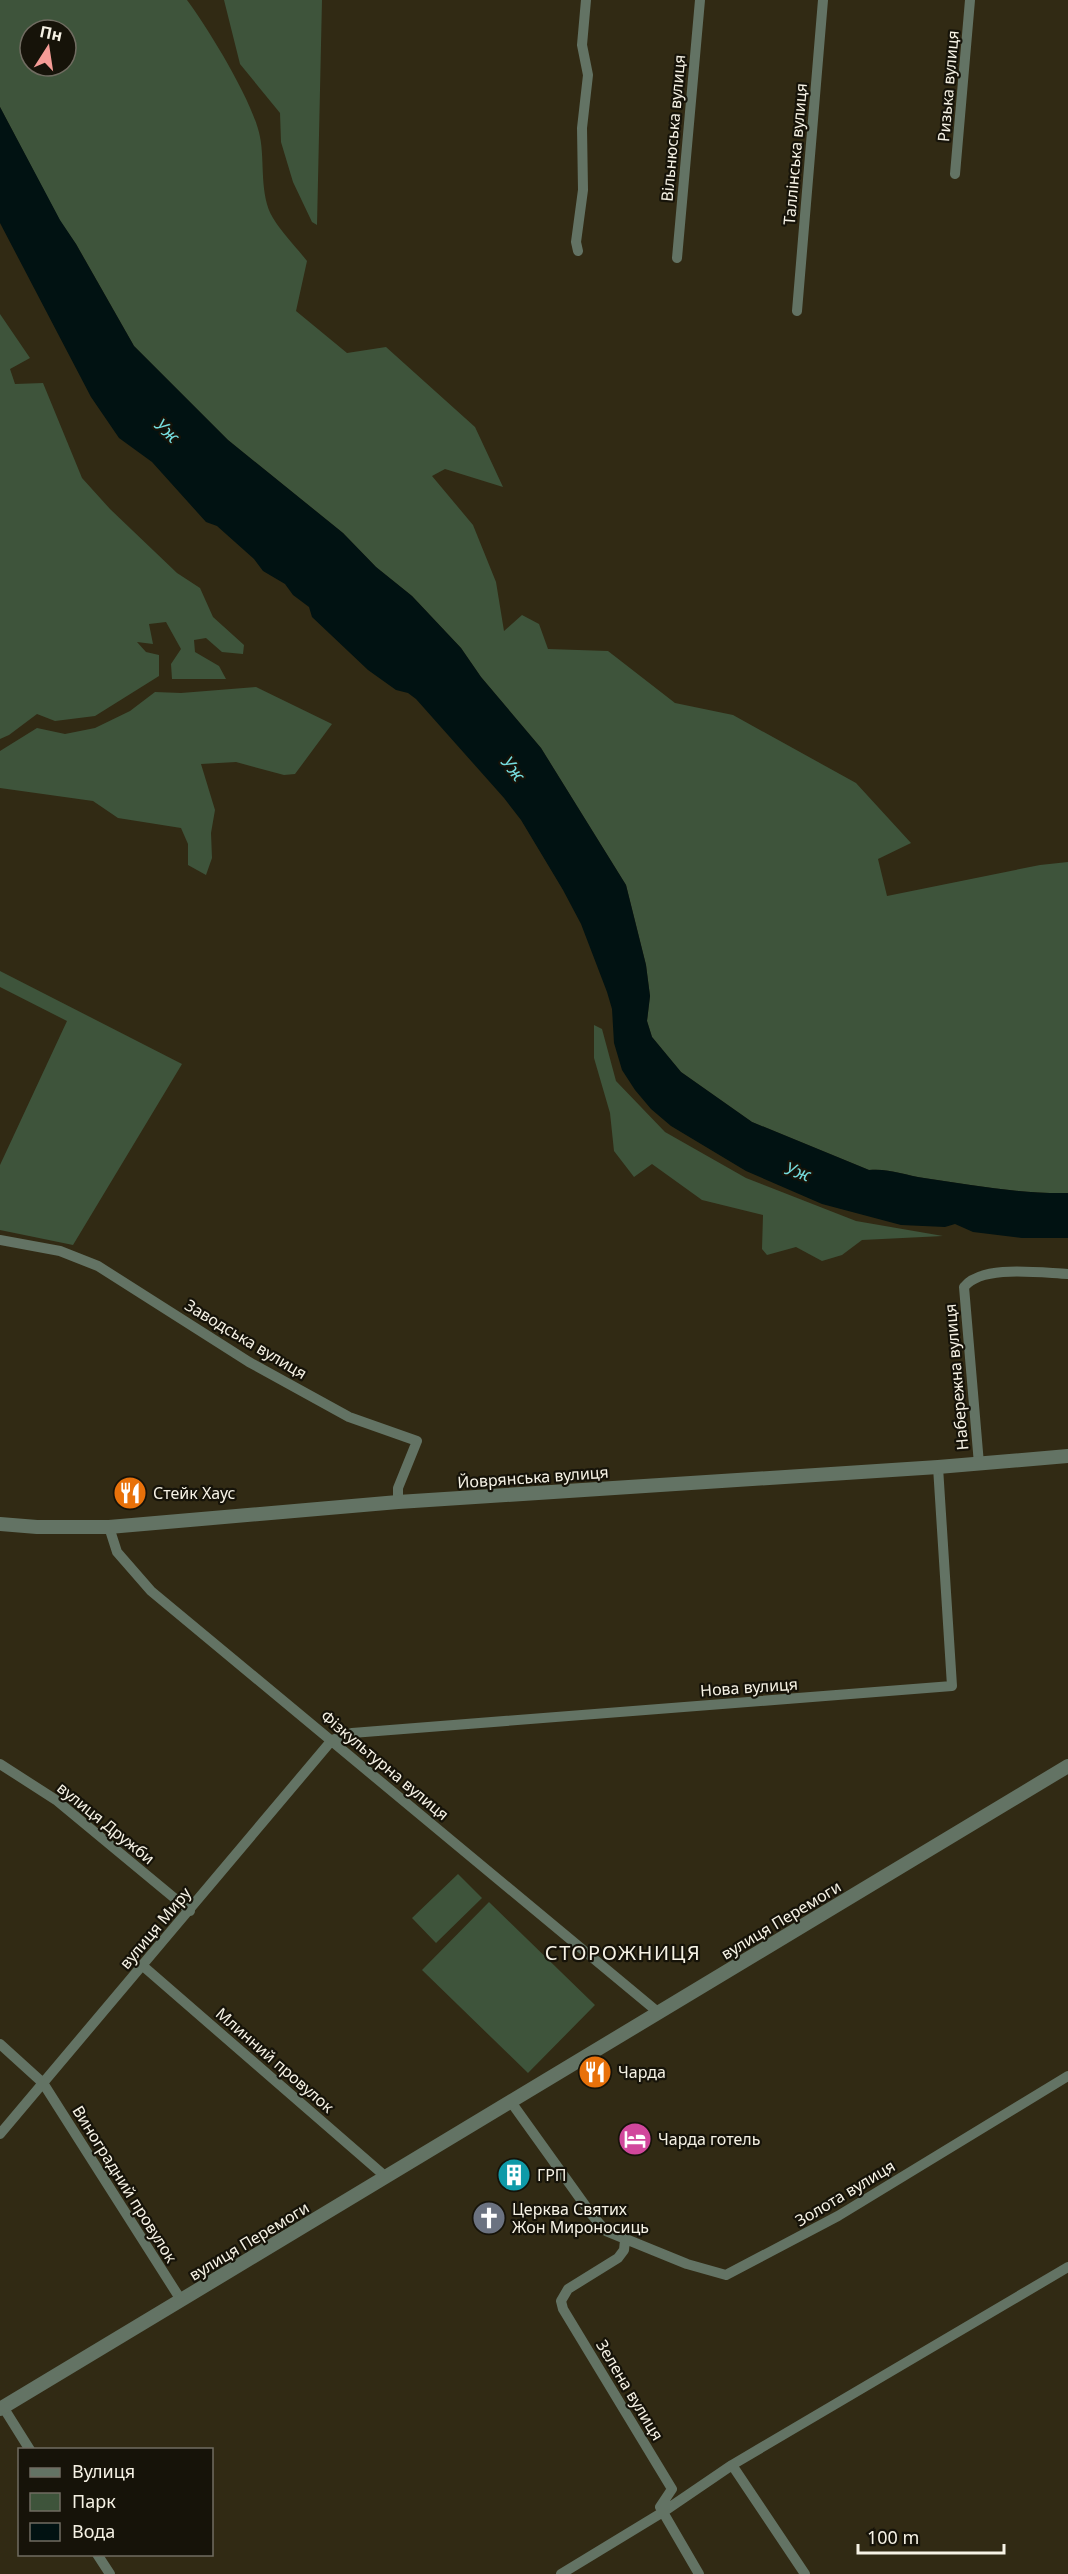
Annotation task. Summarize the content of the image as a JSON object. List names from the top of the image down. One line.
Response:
{"streets":{"street":["Ризька вулиця","Вільнюська вулиця","Таллінська вулиця","Заводська вулиця","Набережна вулиця","Йоврянська вулиця","Нова вулиця","Фізкультурна вулиця","вулиця Дружби","вулиця Перемоги","вулиця Миру","Млинний провулок","Виноградний провулок","Золота вулиця","Зелена вулиця"]},"crossings":[["Заводська вулиця","Йоврянська вулиця"],["Набережна вулиця","Йоврянська вулиця"],["Йоврянська вулиця","Нова вулиця"],["Йоврянська вулиця","Фізкультурна вулиця"],["Нова вулиця","Фізкультурна вулиця"],["Нова вулиця","вулиця Миру"],["Фізкультурна вулиця","вулиця Перемоги"],["Фізкультурна вулиця","вулиця Миру"],["вулиця Дружби","вулиця Миру"],["вулиця Перемоги","Млинний провулок"],["вулиця Перемоги","Виноградний провулок"],["вулиця Миру","Млинний провулок"],["вулиця Миру","Виноградний провулок"],["Золота вулиця","Зелена вулиця"]],"districts":["СТОРОЖНИЦЯ"],"water":["Уж"],"places":{"restaurant":["Стейк Хаус","Чарда"],"hotel":["Чарда готель"],"building":["ГРП"],"church":["Церква Святих Жон Мироносиць"]},"legend":["Вулиця","Парк","Вода"],"scale_bar":"100 m","north":"top"}
